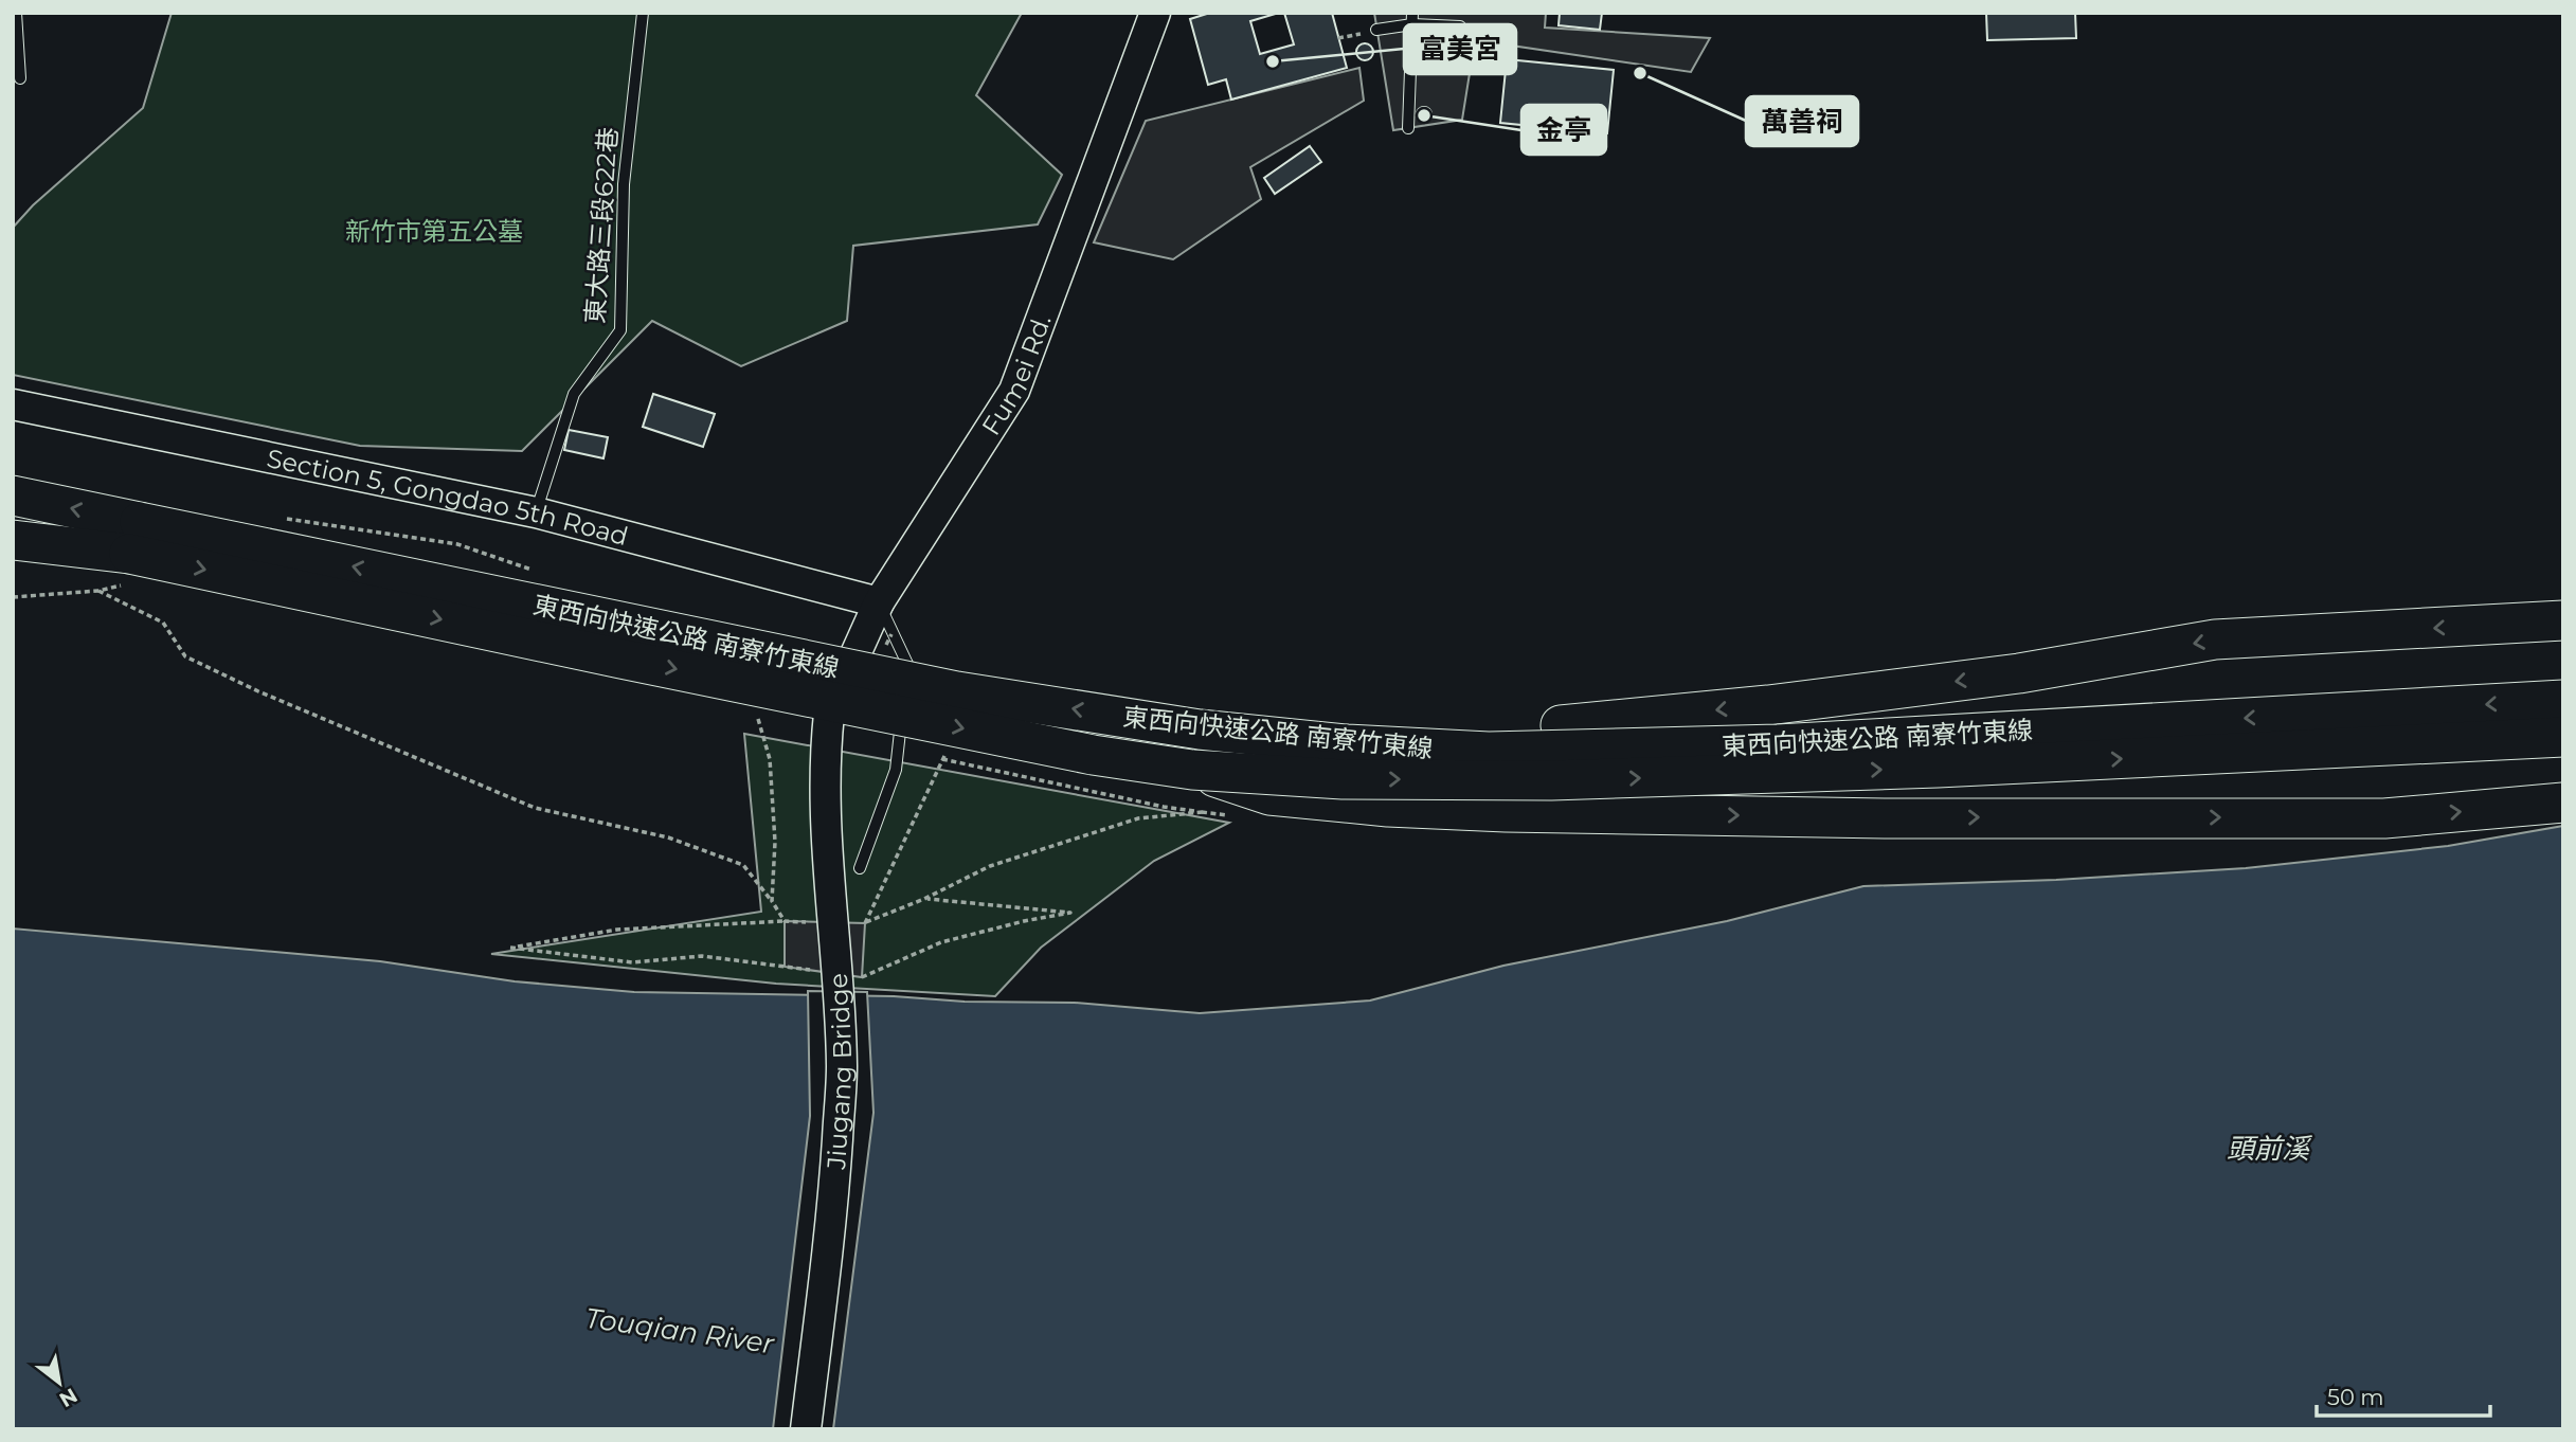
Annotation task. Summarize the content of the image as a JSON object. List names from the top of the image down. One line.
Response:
{"streets":{"highway":["東西向快速公路 南寮竹東線"],"main road":["Fumei Rd.","Section 5, Gongdao 5th Road","Jiugang Bridge"],"lane":["東大路三段622巷"]},"crossings":[["東大路三段622巷","Section 5, Gongdao 5th Road"],["Fumei Rd.","Section 5, Gongdao 5th Road"],["Fumei Rd.","Jiugang Bridge"]],"water":["頭前溪","Touqian River"],"parks":["新竹市第五公墓"],"places":["富美宮","萬善祠","金亭"],"scale_bar":"50 m","north":"bottom right"}
